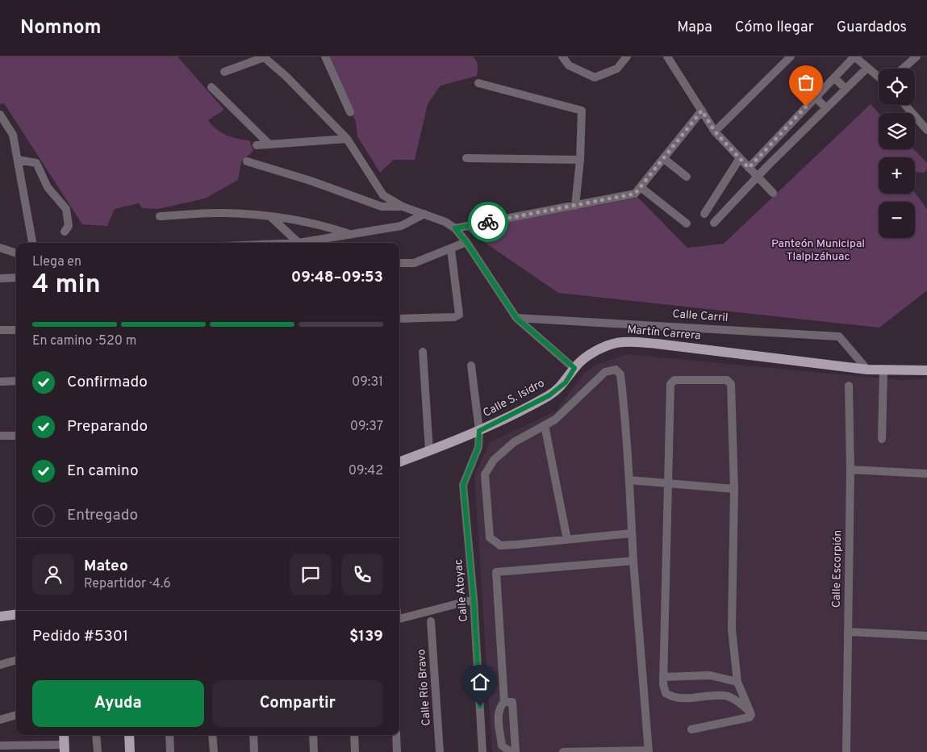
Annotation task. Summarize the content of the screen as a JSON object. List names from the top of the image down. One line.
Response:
{"streets":{"main road":["Martín Carrera","Calle S. Isidro"],"street":["Calle Carril","Calle Escorpión","Calle Atoyac","Calle Río Bravo"]},"crossings":[["Calle Carril","Martín Carrera"],["Martín Carrera","Calle S. Isidro"],["Calle S. Isidro","Calle Atoyac"]],"parks":["Panteón Municipal Tlalpizáhuac"],"page":{"header":"Nomnom","nav":["Mapa","Cómo llegar","Guardados"],"map_buttons":["+","−"],"heading":["4 min","Llega en","09:48–09:53"],"panel":["Mateo","Repartidor · 4.6","Pedido #5301","$139"],"bar":"En camino · 520 m","list":[["Confirmado","09:31"],["Preparando","09:37"],["En camino","09:42"],"Entregado"],"buttons":["Ayuda","Compartir"]}}
